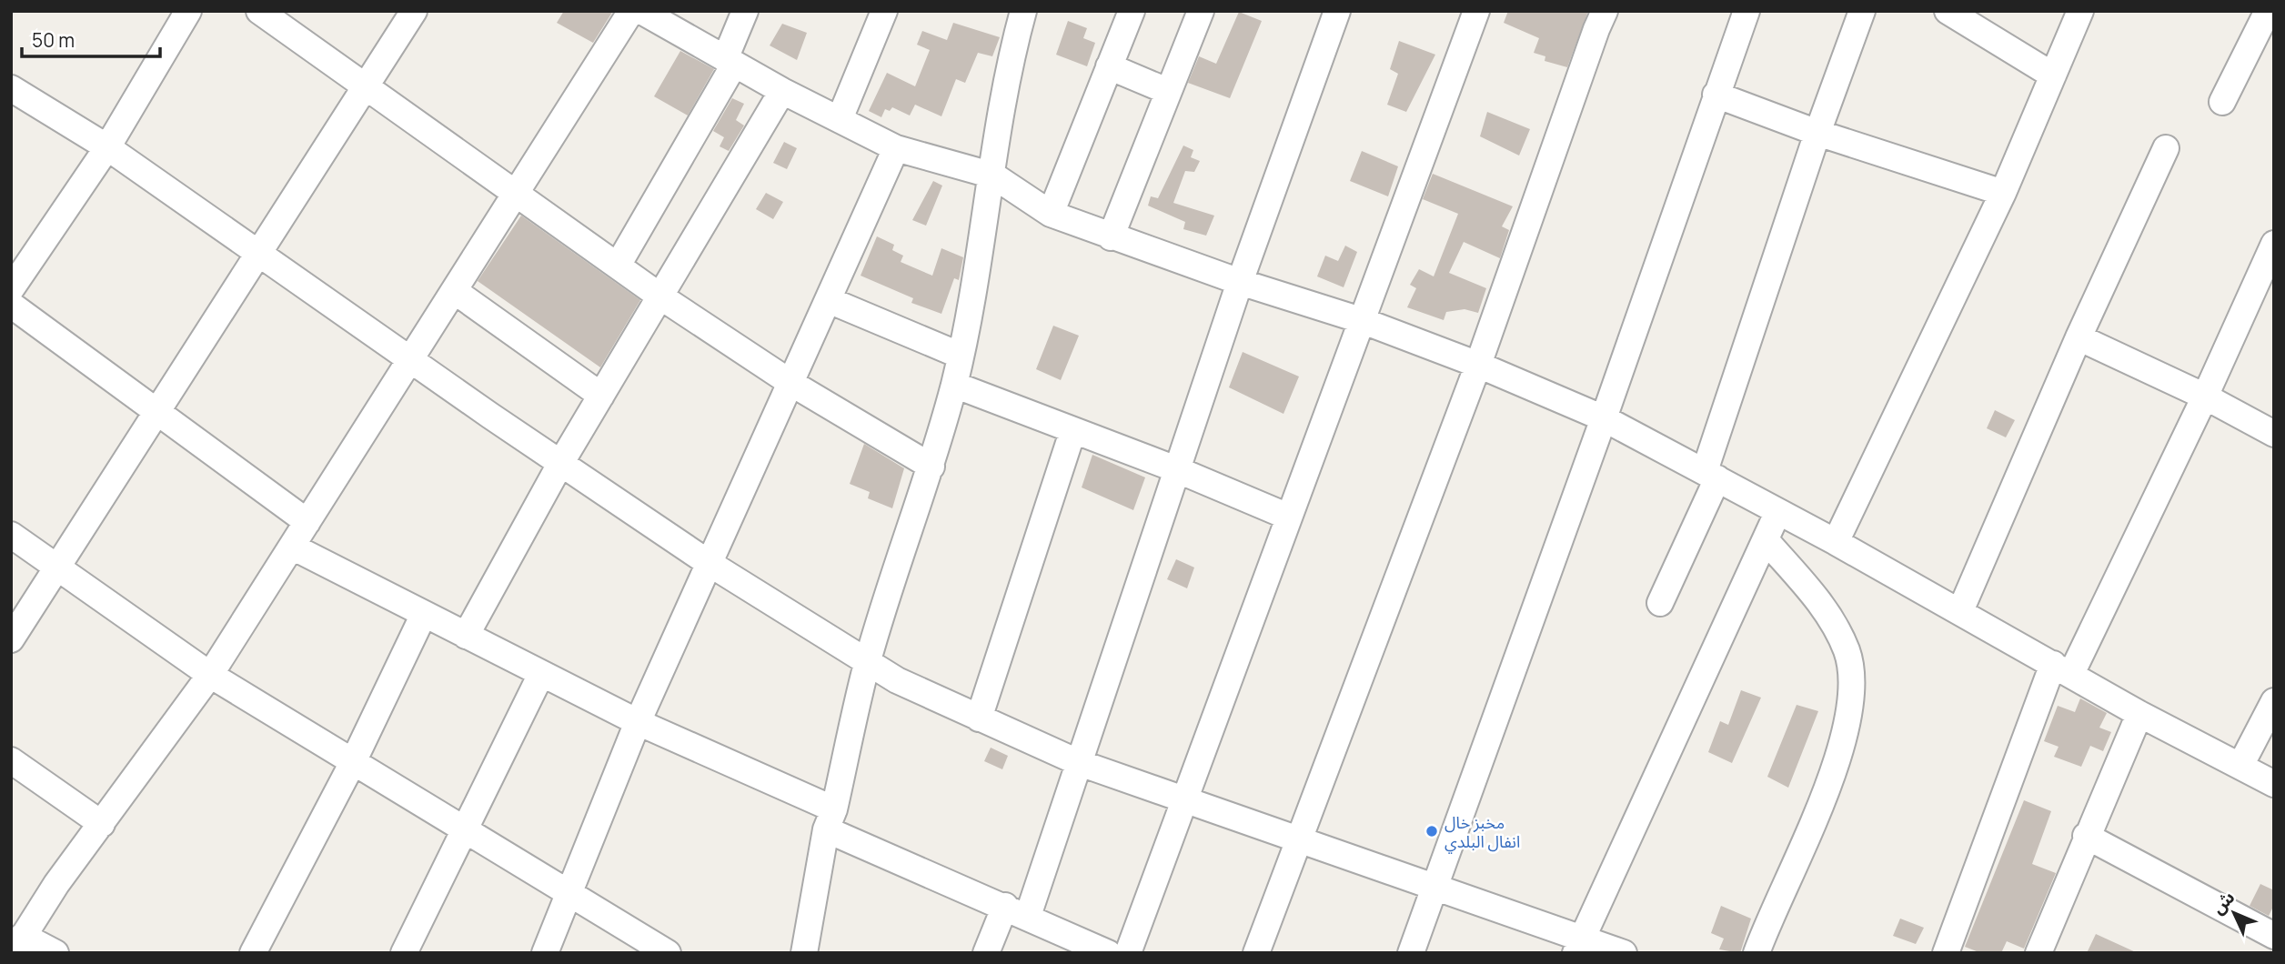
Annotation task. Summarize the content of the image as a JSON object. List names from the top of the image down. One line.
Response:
{"places":["مخبز خال انفال البلدي"],"scale_bar":"50 m","north":"top left"}
